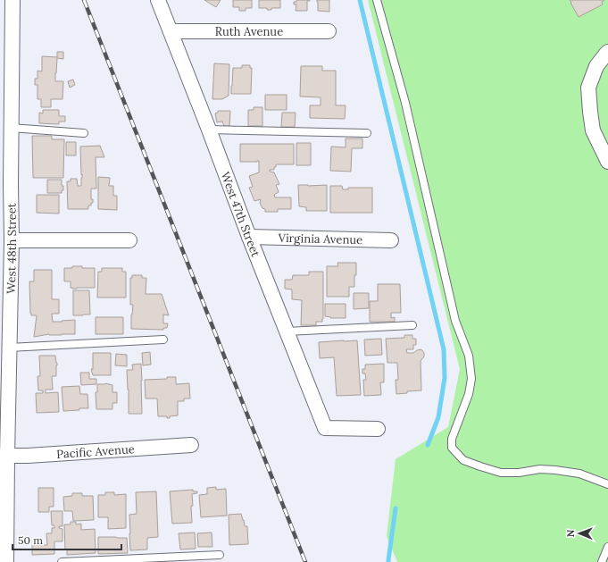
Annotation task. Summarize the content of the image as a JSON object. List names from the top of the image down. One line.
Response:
{"streets":{"street":["Ruth Avenue","West 47th Street","Virginia Avenue","West 48th Street","Pacific Avenue"]},"crossings":[["Ruth Avenue","West 47th Street"],["West 47th Street","Virginia Avenue"],["West 48th Street","Pacific Avenue"]],"scale_bar":"50 m","north":"left"}
